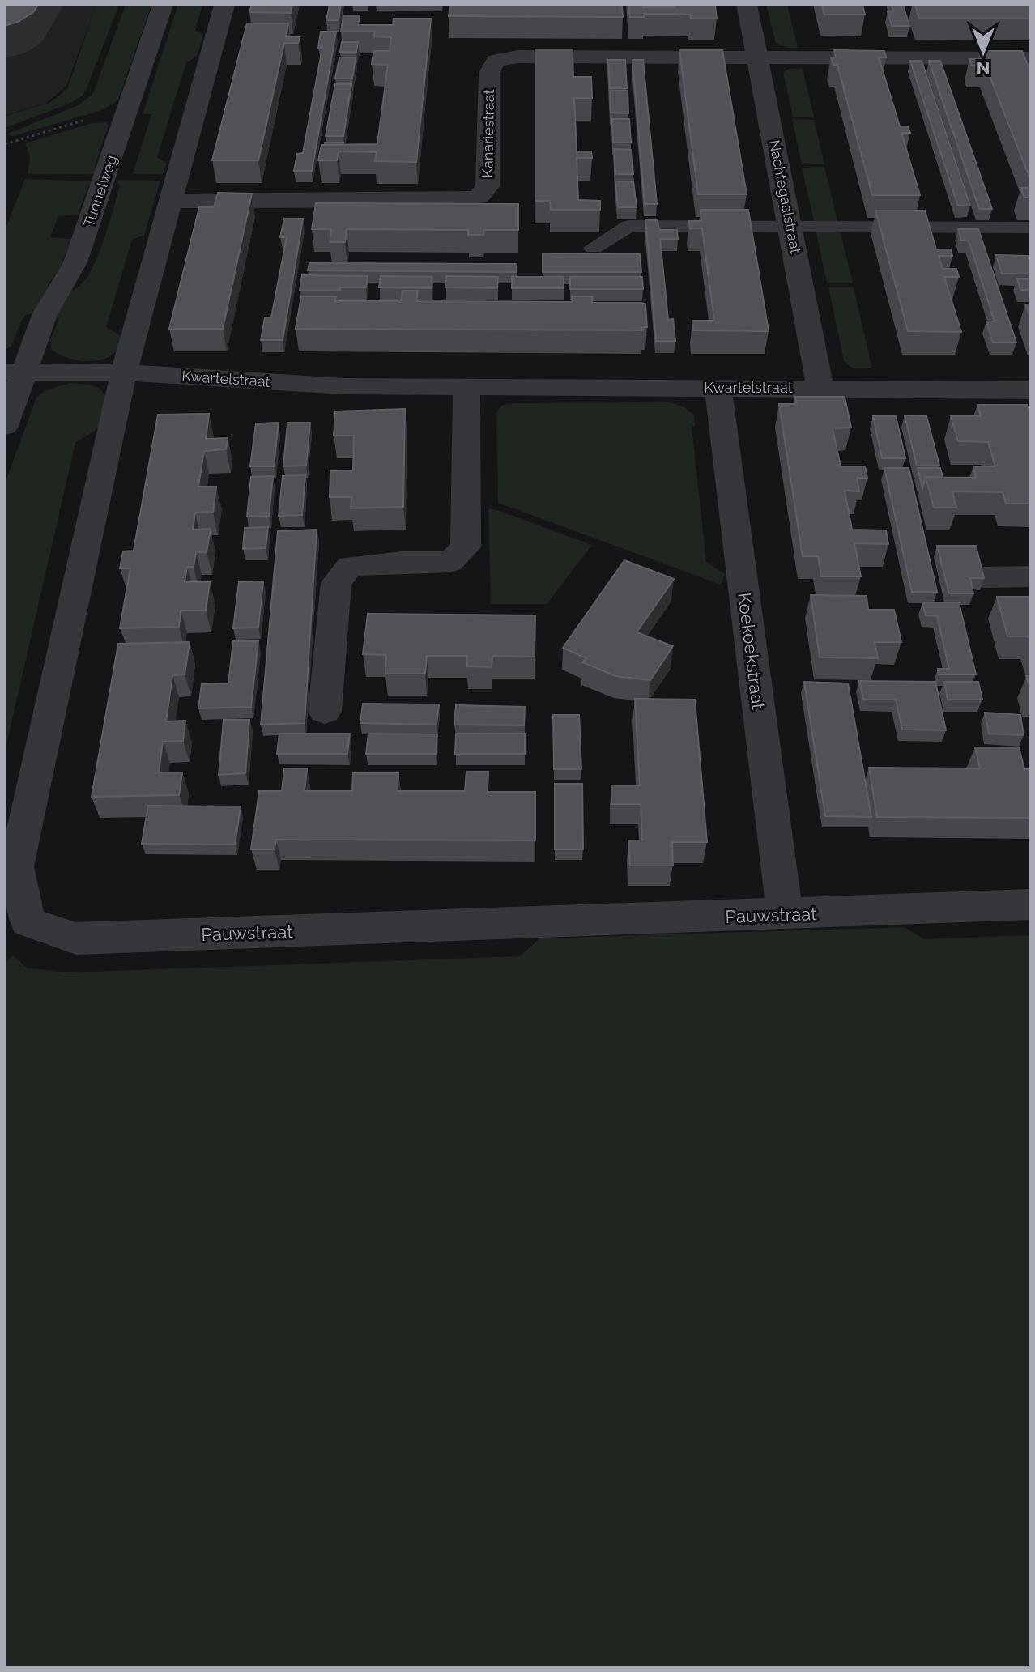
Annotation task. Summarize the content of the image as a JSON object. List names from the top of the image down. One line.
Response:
{"streets":{"street":["Kanariestraat","Tunnelweg","Nachtegaalstraat","Kwartelstraat","Koekoekstraat","Pauwstraat"]},"crossings":[["Kanariestraat","Nachtegaalstraat"],["Tunnelweg","Kwartelstraat"],["Nachtegaalstraat","Kwartelstraat"],["Kwartelstraat","Koekoekstraat"],["Kwartelstraat","Pauwstraat"],["Koekoekstraat","Pauwstraat"]],"north":"bottom"}
